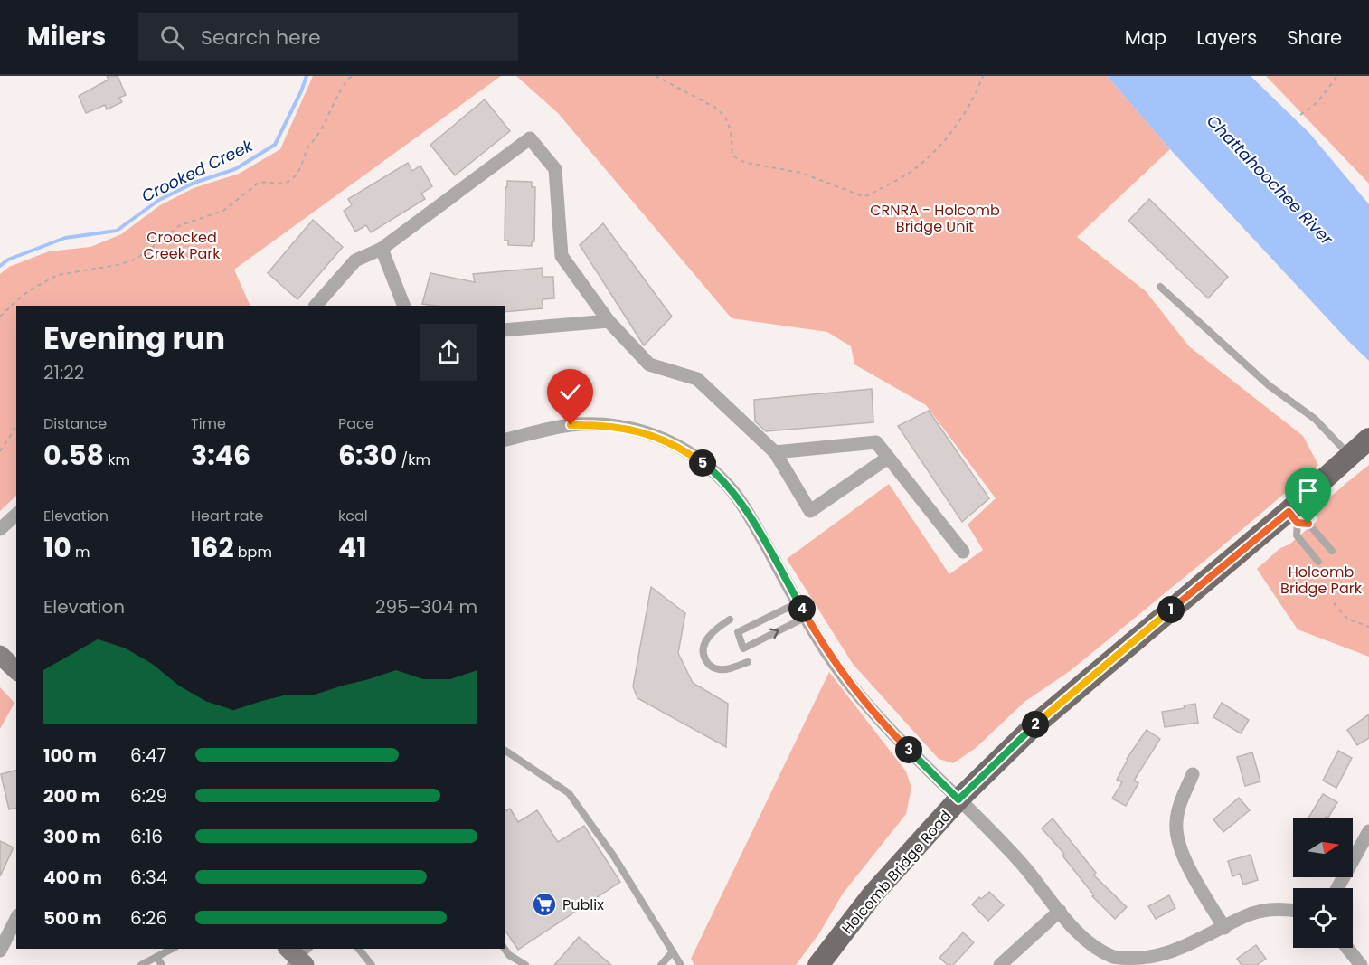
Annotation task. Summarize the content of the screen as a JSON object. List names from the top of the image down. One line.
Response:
{"streets":{"main road":["Holcomb Bridge Road"]},"water":["Crooked Creek","Chattahoochee River"],"parks":["CRNRA - Holcomb Bridge Unit","Croocked Creek Park","Holcomb Bridge Park"],"places":{"supermarket":["Publix"]},"north":"right","page":{"header":"Milers","search":"Search here","nav":["Map","Layers","Share"],"heading":["Evening run","21:22"],"stats":[["Distance","0.58 km"],["Time","3:46"],["Pace","6:30 /km"],["Elevation","10 m"],["Heart rate","162 bpm"],["kcal","41"]],"pins":["5","4","1","2","3"],"chart":["Elevation","295–304 m"],"list":[{"name":"100 m","note":"6:47"},{"name":"200 m","note":"6:29"},{"name":"300 m","note":"6:16"},{"name":"400 m","note":"6:34"},{"name":"500 m","note":"6:26"}]}}
